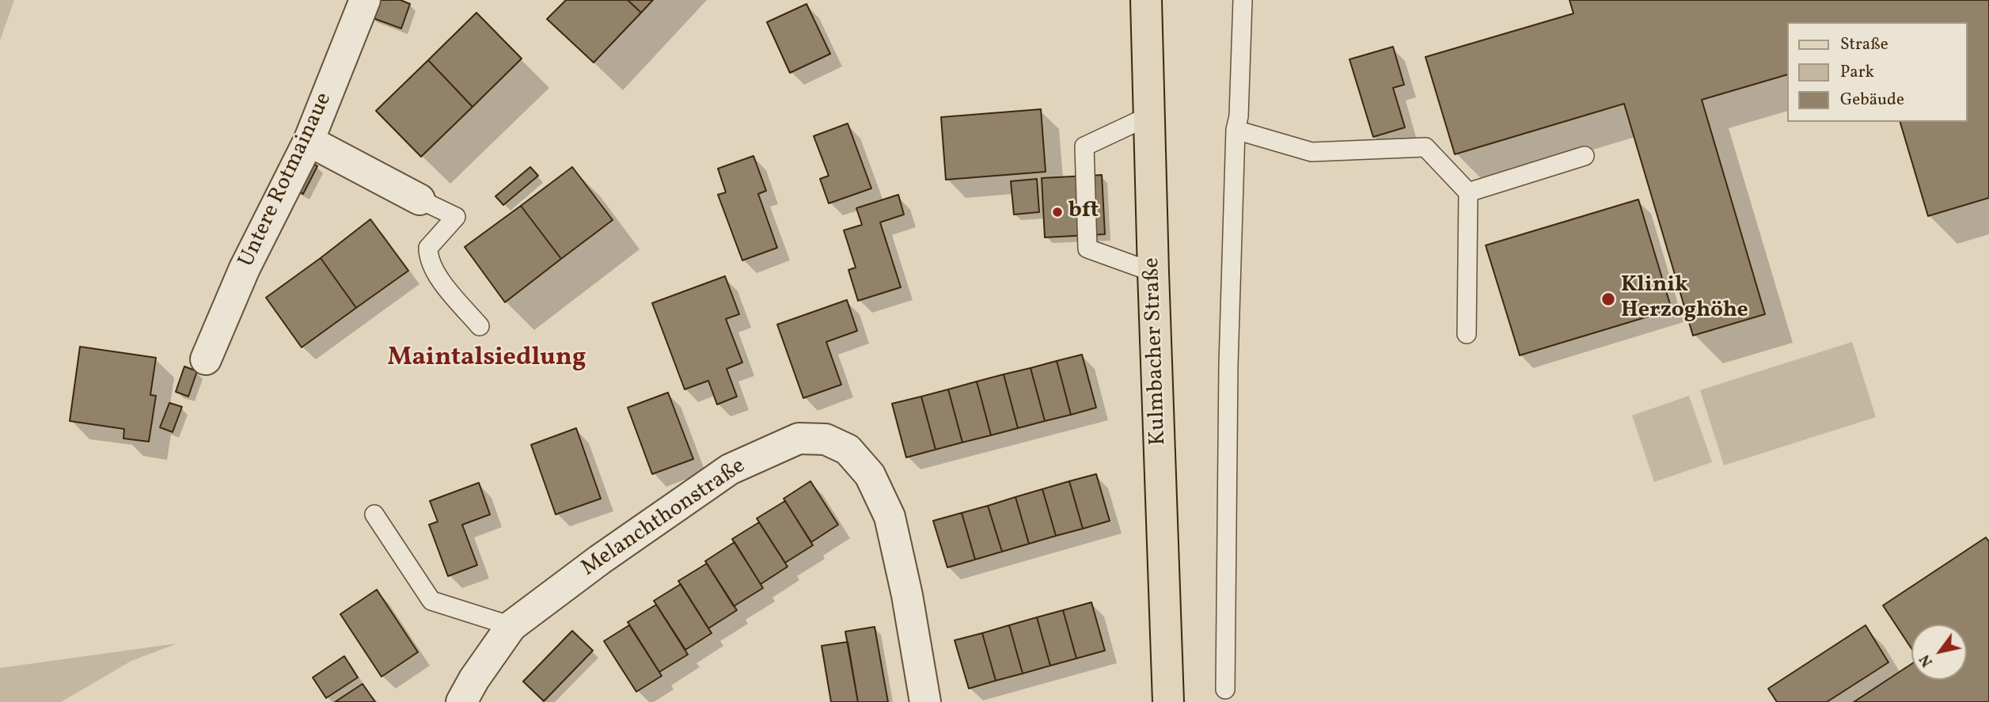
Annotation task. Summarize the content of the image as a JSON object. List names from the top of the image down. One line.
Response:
{"streets":{"main road":["Kulmbacher Straße"],"street":["Untere Rotmainaue","Melanchthonstraße"]},"districts":["Maintalsiedlung"],"places":["bft","Klinik Herzoghöhe"],"legend":["Straße","Park","Gebäude"],"north":"bottom left"}
